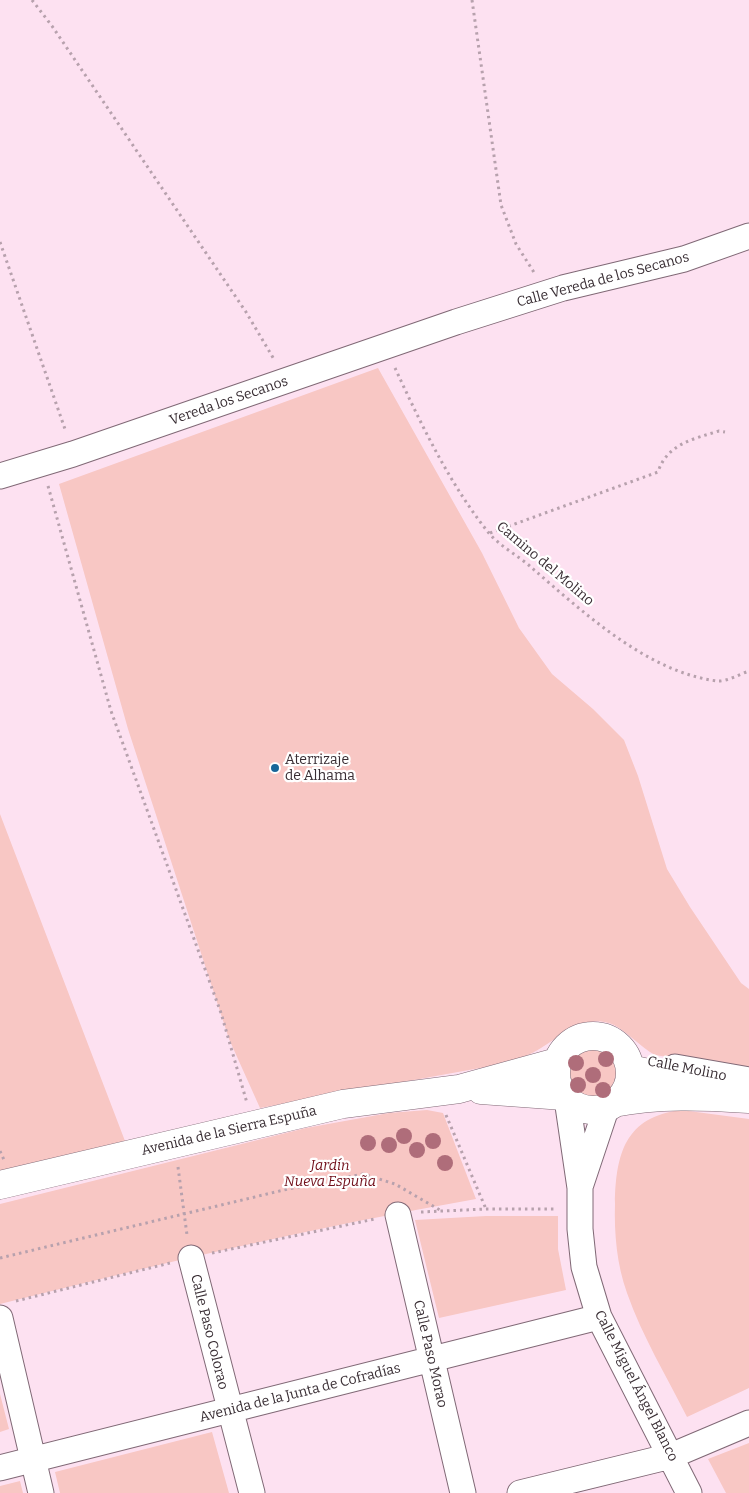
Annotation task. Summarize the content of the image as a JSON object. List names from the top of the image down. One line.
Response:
{"streets":{"main road":["Avenida de la Sierra Espuña"],"street":["Calle Vereda de los Secanos","Vereda los Secanos","Calle Molino","Calle Paso Colorao","Calle Paso Morao","Calle Miguel Ángel Blanco","Avenida de la Junta de Cofradías"],"path":["Camino del Molino"]},"crossings":[["Calle Vereda de los Secanos","Vereda los Secanos"],["Vereda los Secanos","Camino del Molino"],["Calle Molino","Avenida de la Sierra Espuña"],["Calle Molino","Calle Miguel Ángel Blanco"],["Avenida de la Sierra Espuña","Calle Miguel Ángel Blanco"],["Calle Paso Colorao","Avenida de la Junta de Cofradías"],["Calle Paso Morao","Avenida de la Junta de Cofradías"],["Calle Miguel Ángel Blanco","Avenida de la Junta de Cofradías"]],"parks":["Jardín Nueva Espuña"],"places":["Aterrizaje de Alhama"]}
